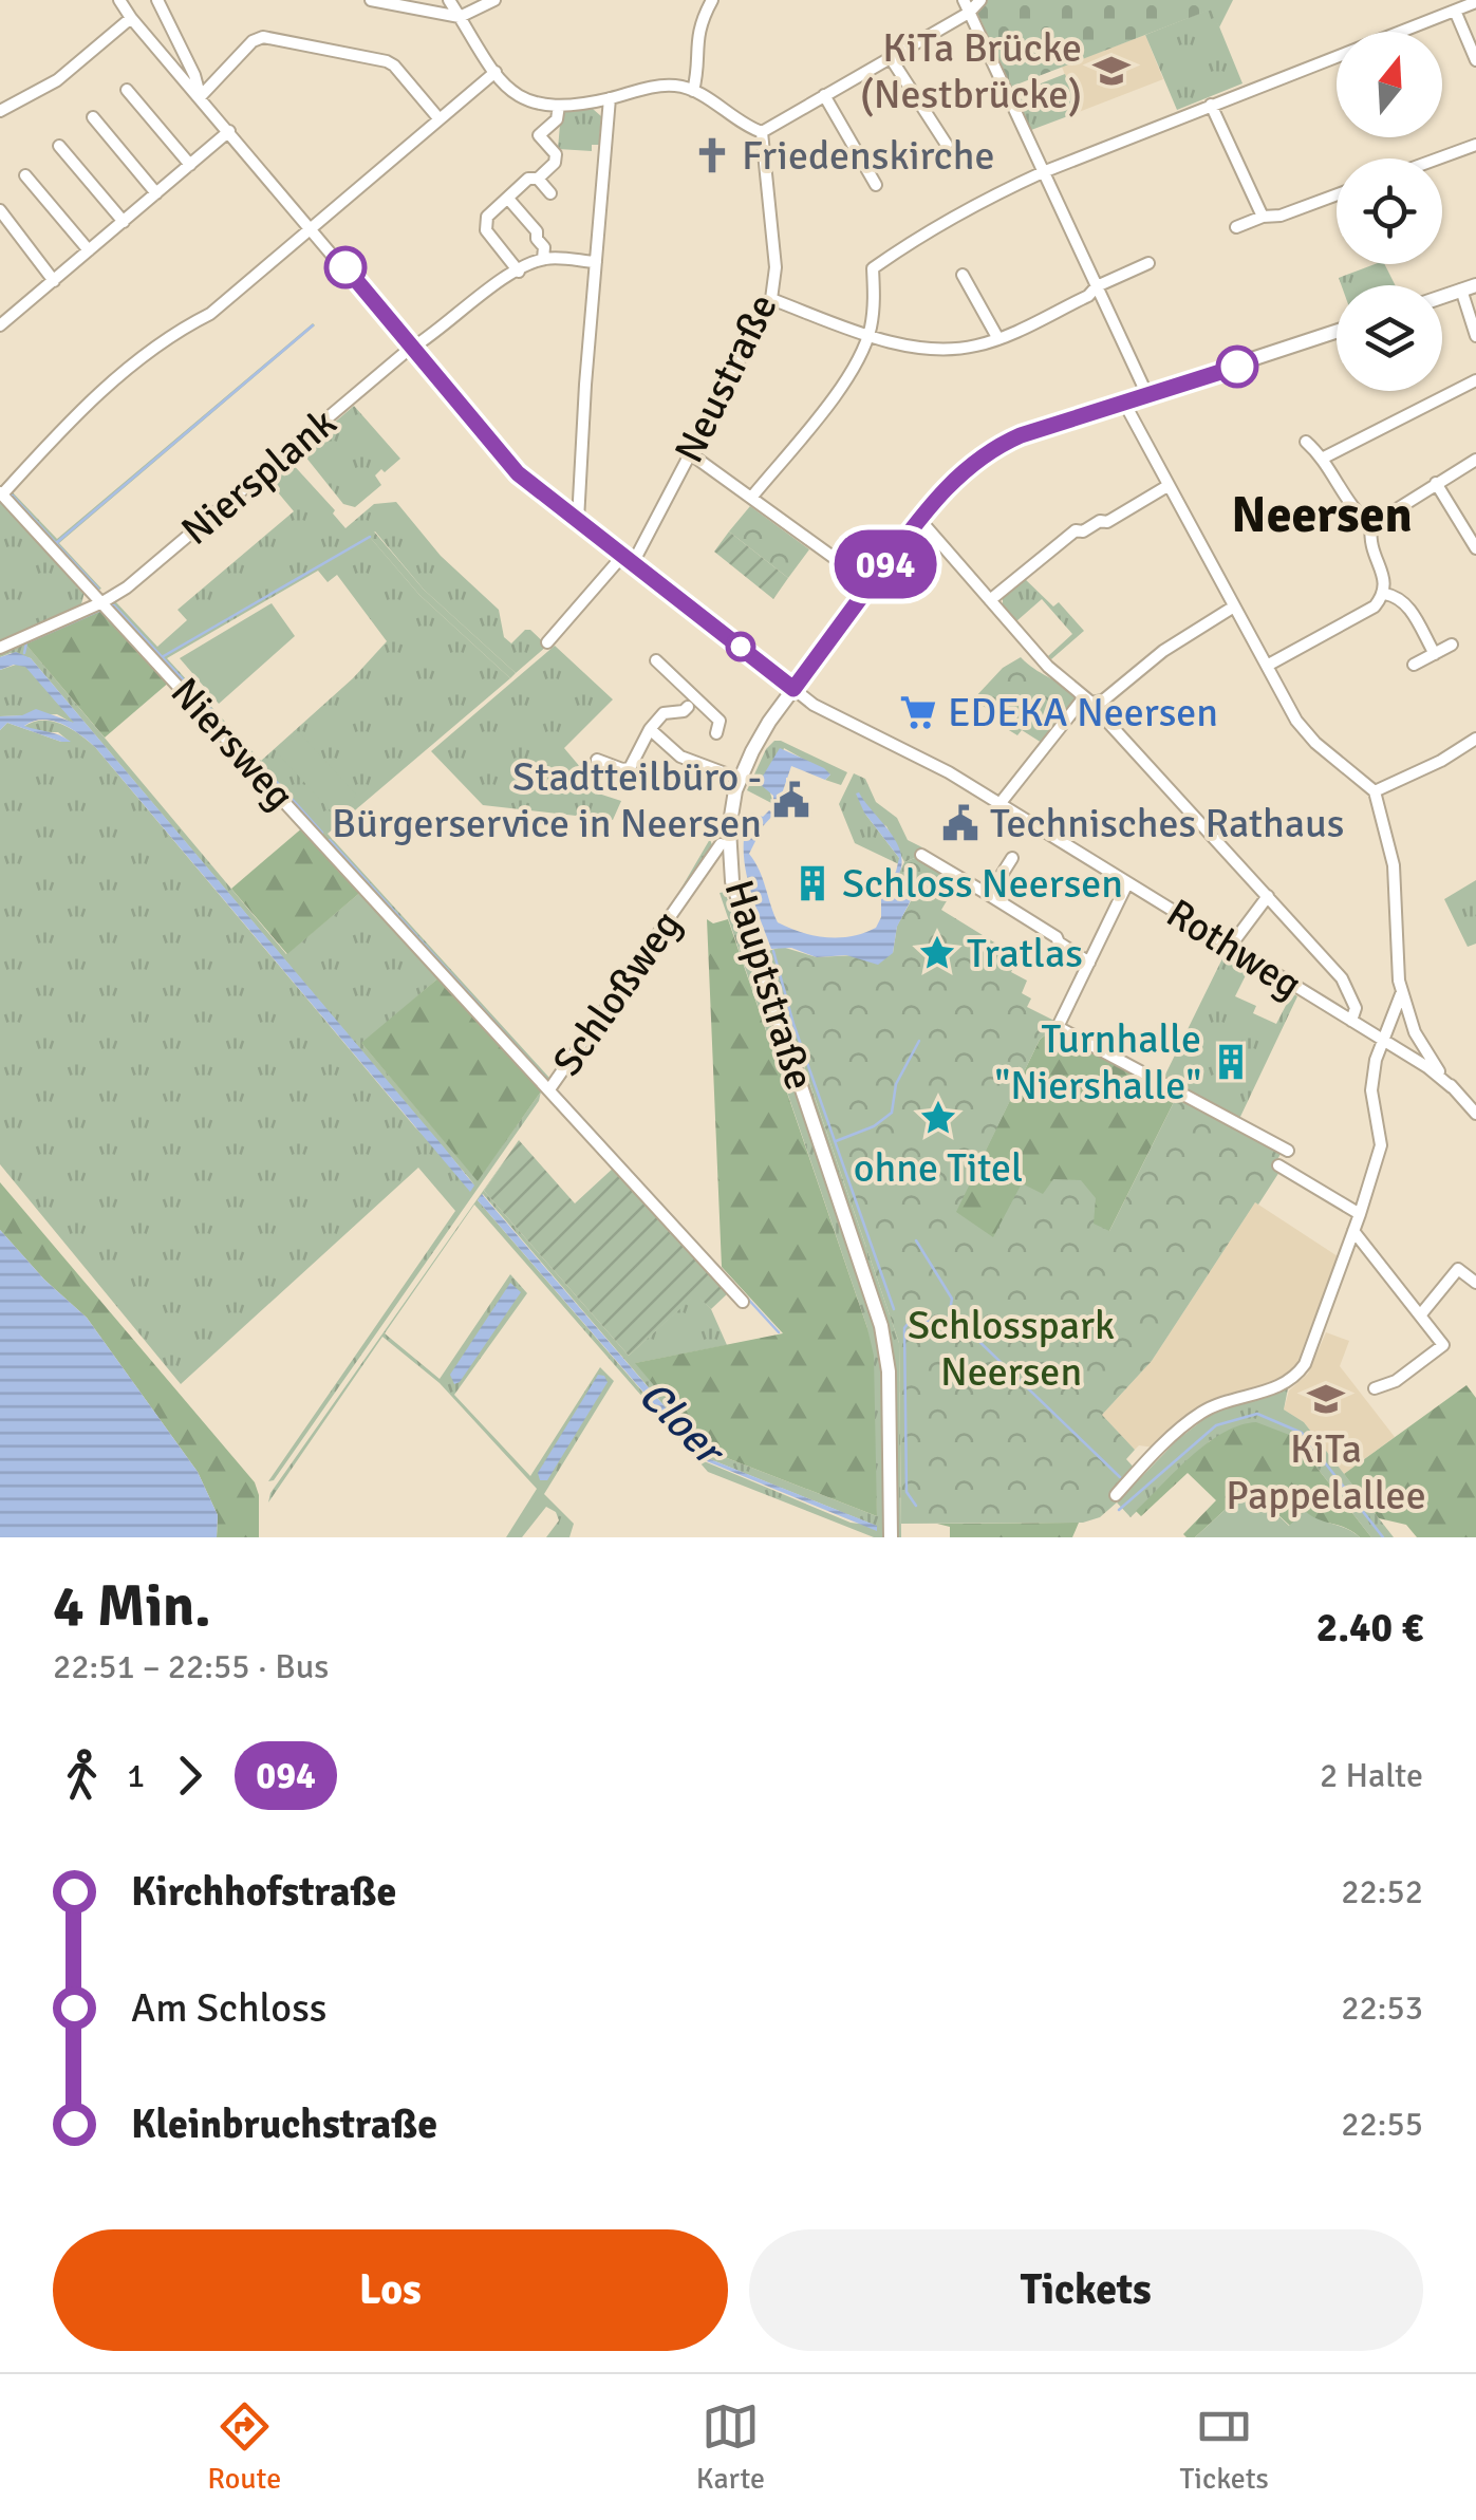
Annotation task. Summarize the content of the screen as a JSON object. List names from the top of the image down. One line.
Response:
{"streets":{"street":["Neustraße","Niersplank","Niersweg","Rothweg","Hauptstraße","Schloßweg"]},"crossings":[["Neustraße","Rothweg"],["Niersplank","Niersweg"],["Niersplank","Rothweg"],["Niersweg","Schloßweg"],["Rothweg","Hauptstraße"]],"districts":["Neersen"],"water":["Cloer"],"parks":["Schlosspark Neersen"],"places":{"school or university":["KiTa Brücke (Nestbrücke)","KiTa Pappelallee"],"church":["Friedenskirche"],"supermarket":["EDEKA Neersen"],"public building":["Stadtteilbüro - Bürgerservice in Neersen","Technisches Rathaus"],"building":["Schloss Neersen","Turnhalle \"Niershalle\""],"place":["Tratlas","ohne Titel"]},"lines":["bus line 094"],"north":"top","page":{"on_map":"094","heading":["4 Min.","22:51 – 22:55 · Bus","2.40 €"],"legs":["1","094","2 Halte"],"list":[{"name":"Kirchhofstraße","value":"22:52"},{"name":"Am Schloss","value":"22:53"},{"name":"Kleinbruchstraße","value":"22:55"}],"buttons":["Los","Tickets"],"tabs":["Route","Karte","Tickets"]}}
